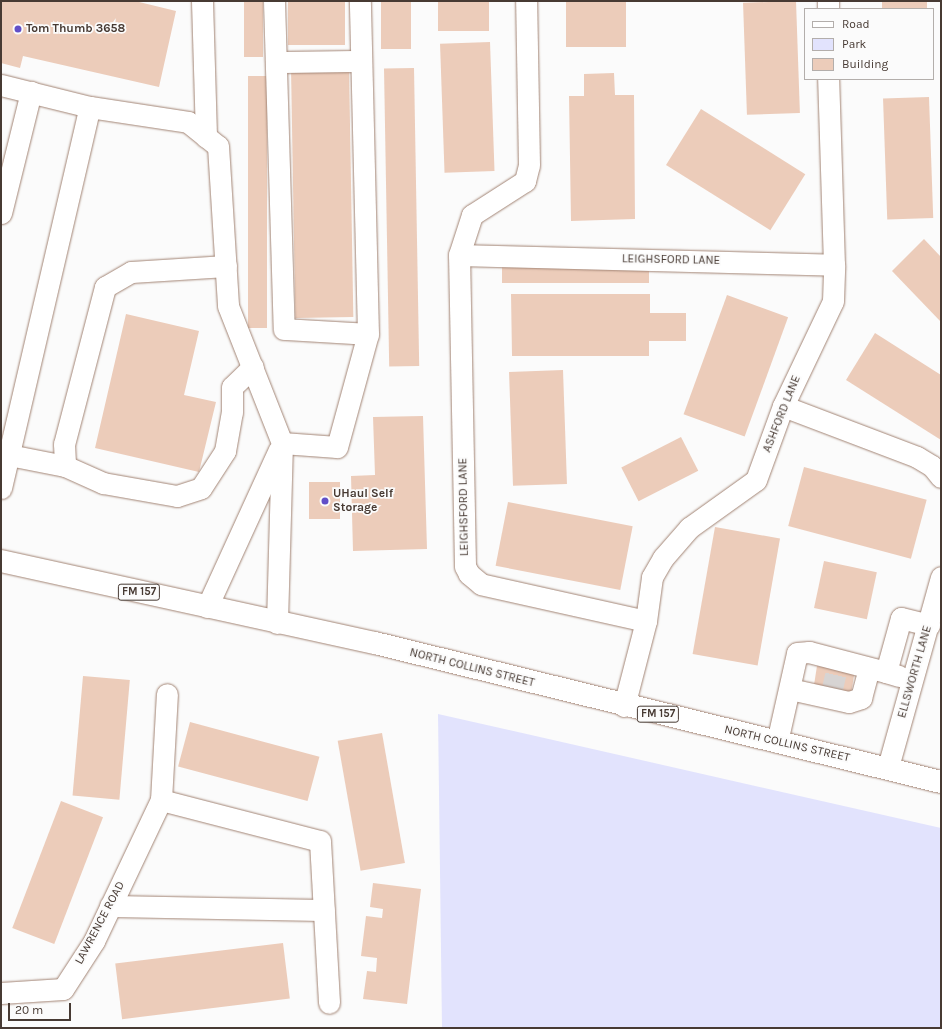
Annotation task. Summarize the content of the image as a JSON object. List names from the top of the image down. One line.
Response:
{"streets":{"main road":["FM 157","NORTH COLLINS STREET"],"lane":["LEIGHSFORD LANE","ASHFORD LANE","ELLSWORTH LANE","LAWRENCE ROAD"]},"crossings":[["LEIGHSFORD LANE","ASHFORD LANE"],["ASHFORD LANE","NORTH COLLINS STREET"],["NORTH COLLINS STREET","ELLSWORTH LANE"]],"places":["Tom Thumb 3658","UHaul Self Storage"],"legend":["Road","Park","Building"],"scale_bar":"20 m"}
